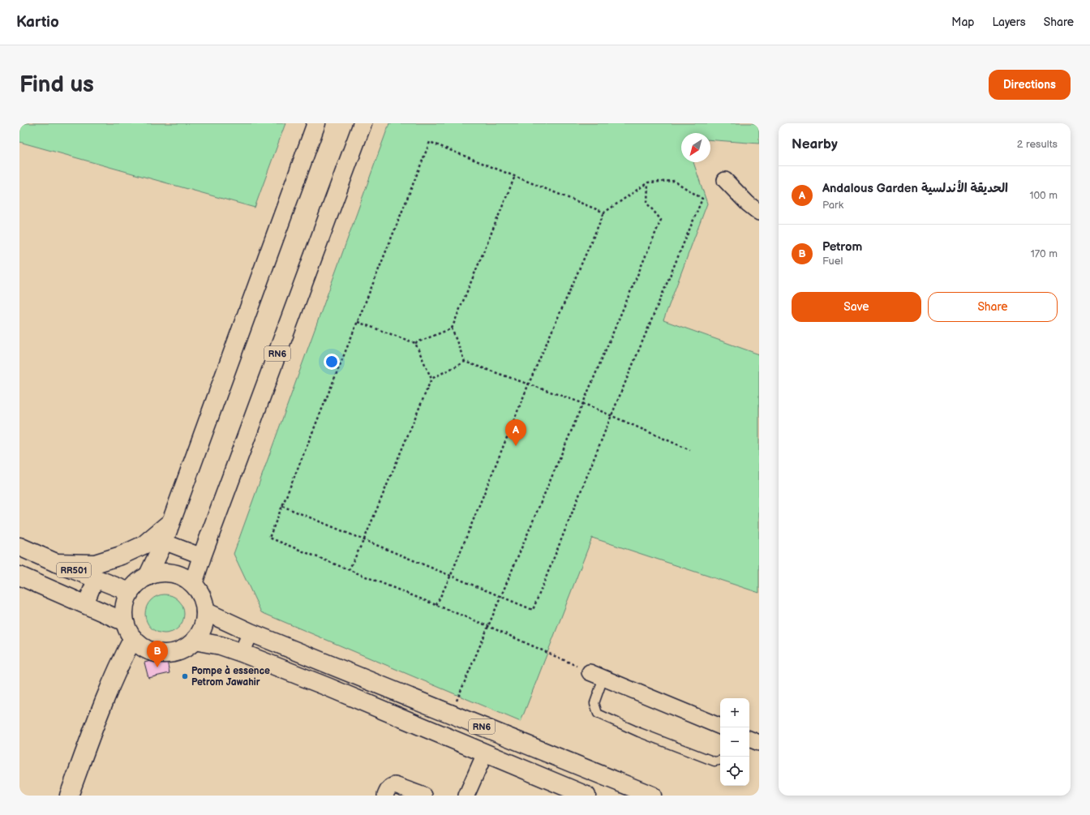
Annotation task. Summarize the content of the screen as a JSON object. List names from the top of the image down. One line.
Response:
{"streets":{"main road":["RN6","RR501"]},"crossings":[["RN6","RR501"]],"places":["Pompe à essence Petrom Jawahir"],"north":"bottom left","page":{"header":"Kartio","nav":["Map","Layers","Share"],"buttons":["Directions",["Save","Share"]],"title":"Find us","heading":["Nearby","2 results"],"list":[{"mark":"A","name":"Andalous Garden الحديقة الأندلسية","note":"Park","value":"100 m"},{"mark":"B","name":"Petrom","note":"Fuel","value":"170 m"}],"pins":["A","B"],"map_buttons":["+","−"]}}
